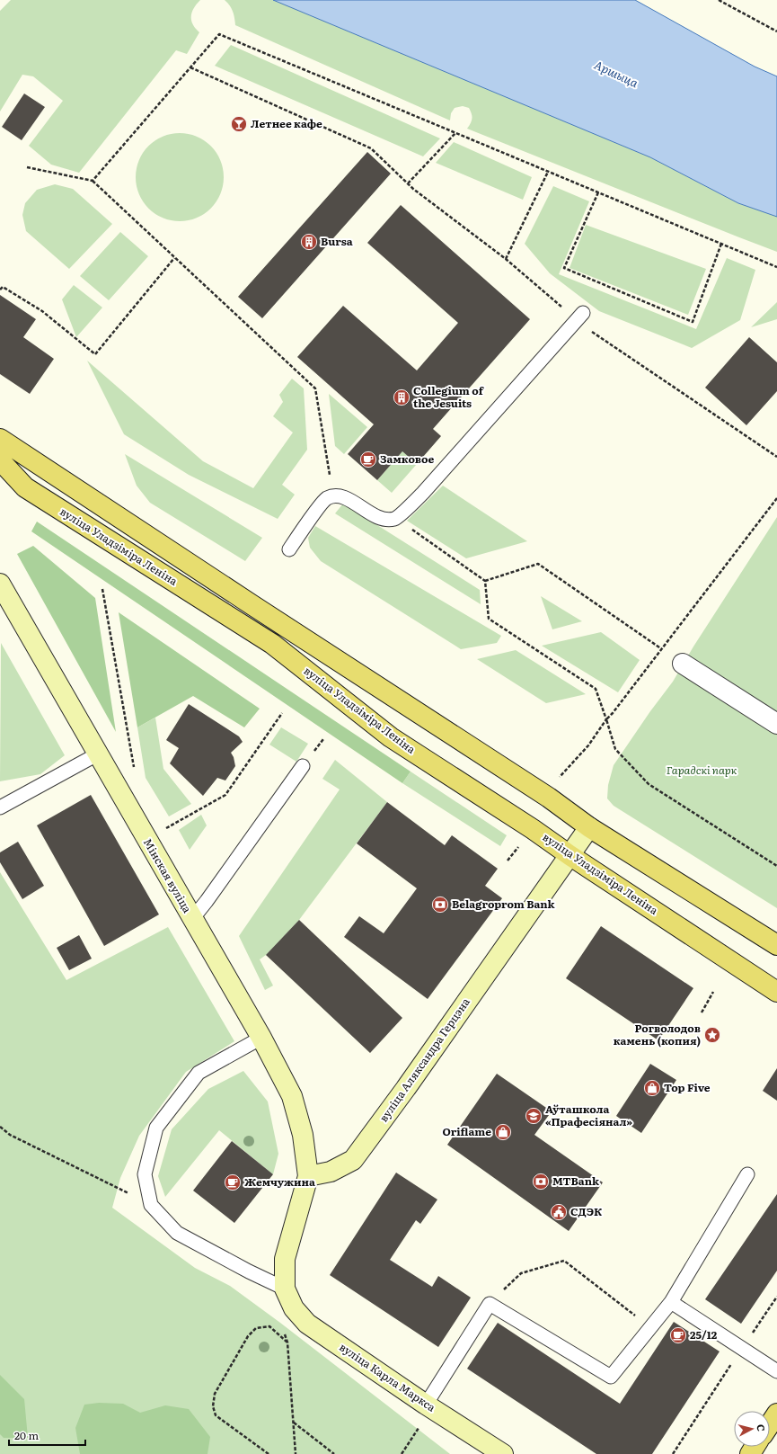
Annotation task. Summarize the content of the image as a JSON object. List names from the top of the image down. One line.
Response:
{"streets":{"main road":["вуліца Уладзіміра Леніна"],"street":["Мінская вуліца","вуліца Аляксандра Герцэна","вуліца Карла Маркса"]},"crossings":[["вуліца Уладзіміра Леніна","вуліца Аляксандра Герцэна"],["Мінская вуліца","вуліца Аляксандра Герцэна"]],"water":["Аршыца"],"parks":["Гарадскі парк"],"places":{"bar":["Летнее кафе"],"building":["Bursa","Collegium of the Jesuits"],"cafe":["Замковое","Жемчужина","25/12"],"bank":["Belagroprom Bank","MTBank"],"place":["Рогволодов камень (копия)"],"shop":["Top Five","Oriflame"],"school or university":["Аўташкола «Прафесіянал»"],"public building":["СДЭК"]},"scale_bar":"20 m","north":"right"}
